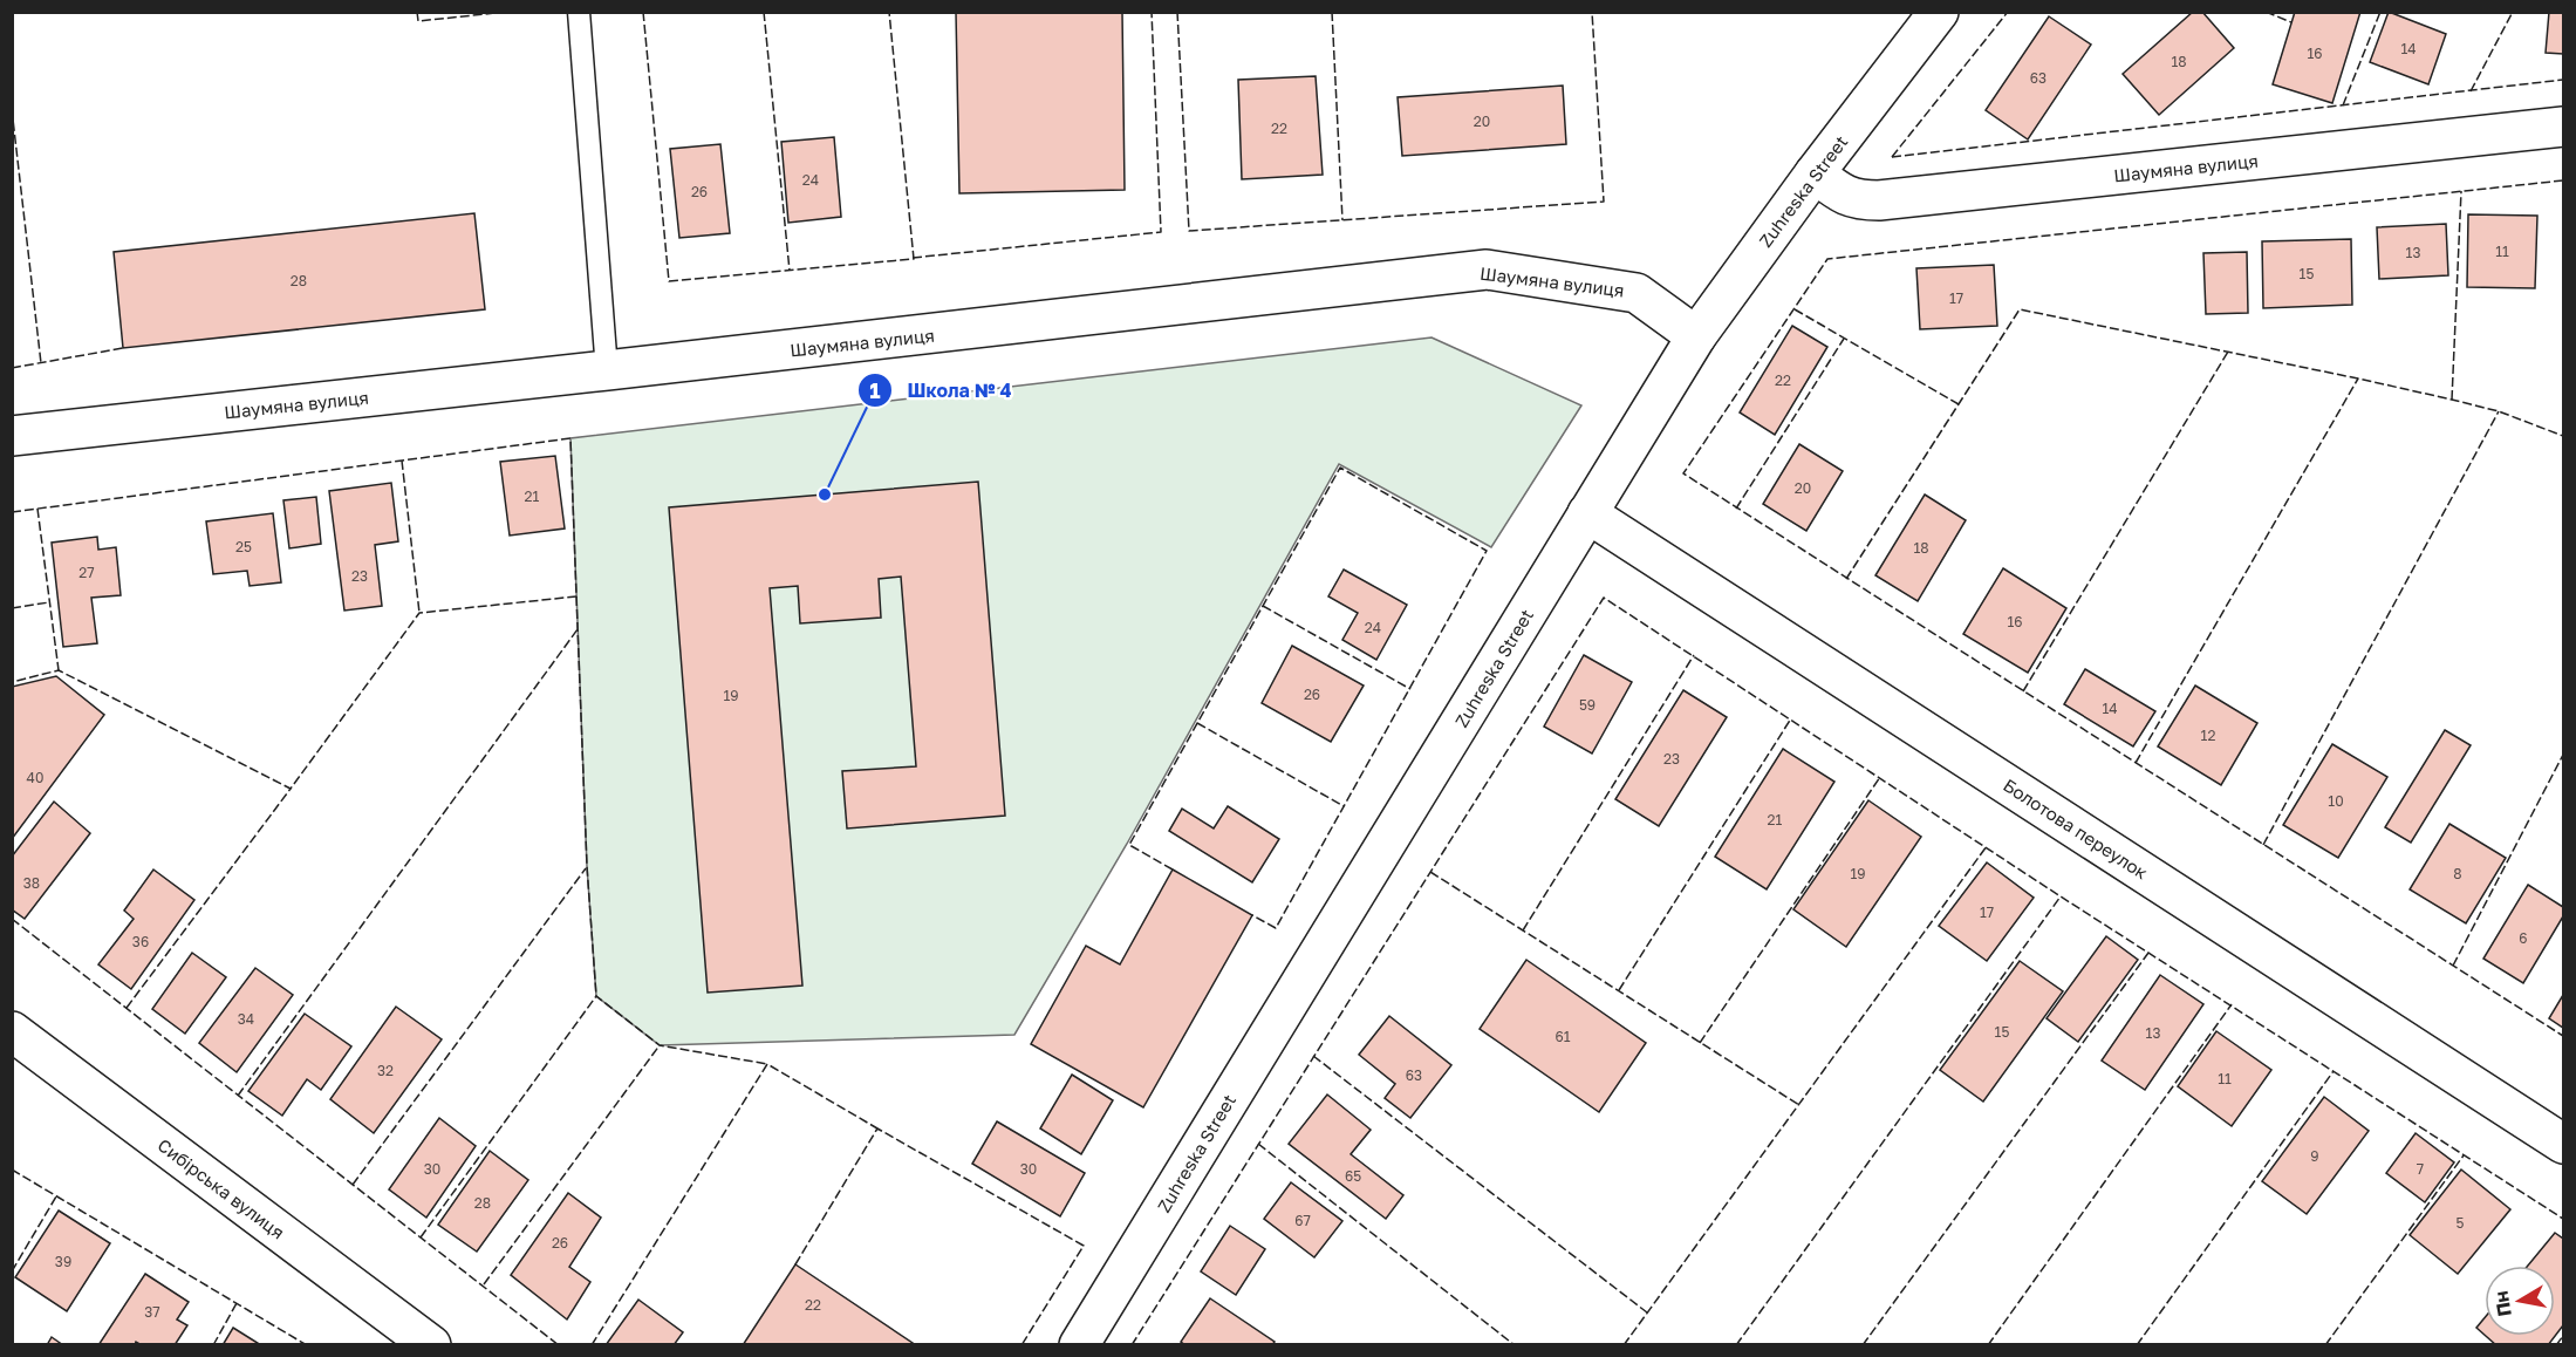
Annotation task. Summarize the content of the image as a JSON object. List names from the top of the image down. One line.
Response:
{"streets":{"street":["Шаумяна вулиця","Zuhreska Street","Болотова переулок","Сибірська вулиця"]},"crossings":[["Шаумяна вулиця","Zuhreska Street"],["Zuhreska Street","Болотова переулок"]],"places":["Школа № 4"],"house_numbers":["14","16","18","63","20","22","24","26","11","13","15","28","17","22","20","21","25","18","27","23","16","24","26","19","59","14","12","23","40","10","21","19","8","38","17","6","36","34","15","13","61","32","63","11","9","30","30","7","65","28","67","5","26","39","22","37"],"north":"left"}
